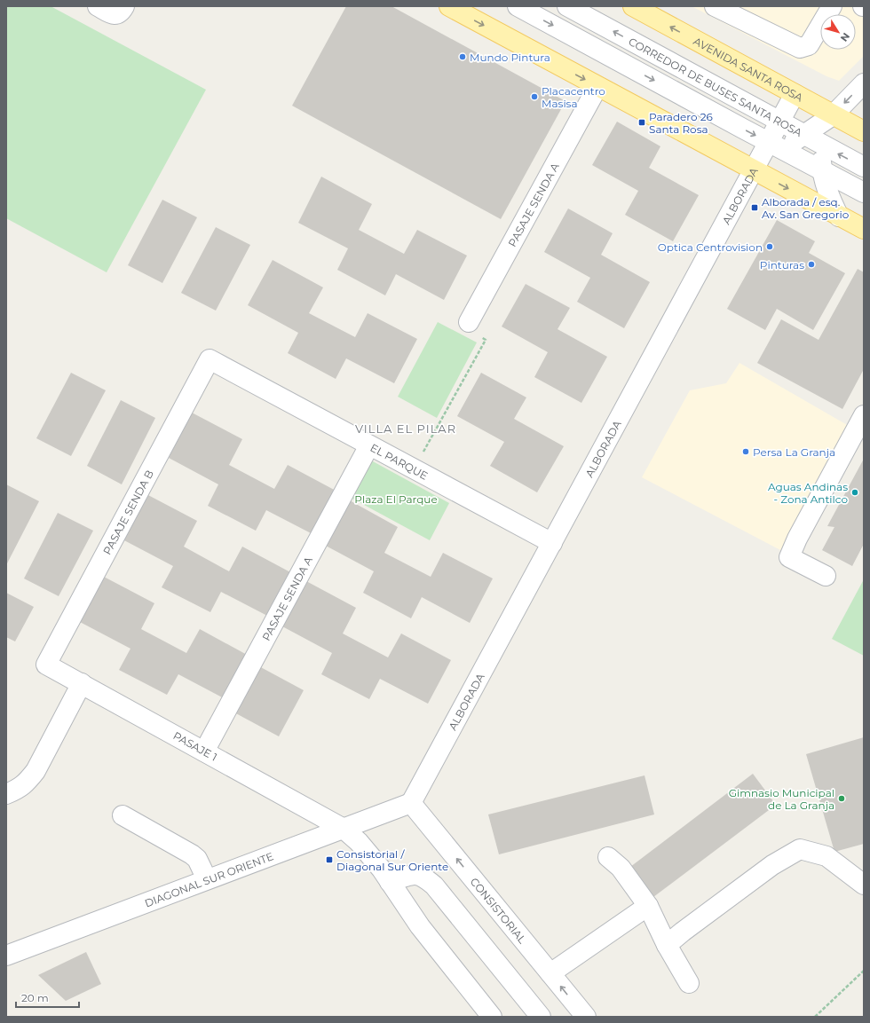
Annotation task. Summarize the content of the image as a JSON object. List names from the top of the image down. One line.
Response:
{"streets":{"main road":["AVENIDA SANTA ROSA"],"street":["CORREDOR DE BUSES SANTA ROSA","ALBORADA","PASAJE SENDA A","EL PARQUE","PASAJE SENDA B","PASAJE 1","DIAGONAL SUR ORIENTE","CONSISTORIAL"]},"crossings":[["AVENIDA SANTA ROSA","ALBORADA"],["CORREDOR DE BUSES SANTA ROSA","ALBORADA"],["ALBORADA","EL PARQUE"],["ALBORADA","DIAGONAL SUR ORIENTE"],["ALBORADA","CONSISTORIAL"],["PASAJE SENDA A","EL PARQUE"],["PASAJE SENDA A","PASAJE 1"],["EL PARQUE","PASAJE SENDA B"],["PASAJE SENDA B","PASAJE 1"],["PASAJE 1","DIAGONAL SUR ORIENTE"],["DIAGONAL SUR ORIENTE","CONSISTORIAL"]],"districts":["VILLA EL PILAR"],"parks":["Plaza El Parque"],"places":{"other":["Mundo Pintura","Placacentro Masisa","Optica Centrovision","Pinturas","Persa La Granja","Aguas Andinas - Zona Antilco","Gimnasio Municipal de La Granja"],"transit":["Paradero 26 Santa Rosa","Alborada / esq. Av. San Gregorio","Consistorial / Diagonal Sur Oriente"]},"scale_bar":"20 m","north":"bottom right"}
